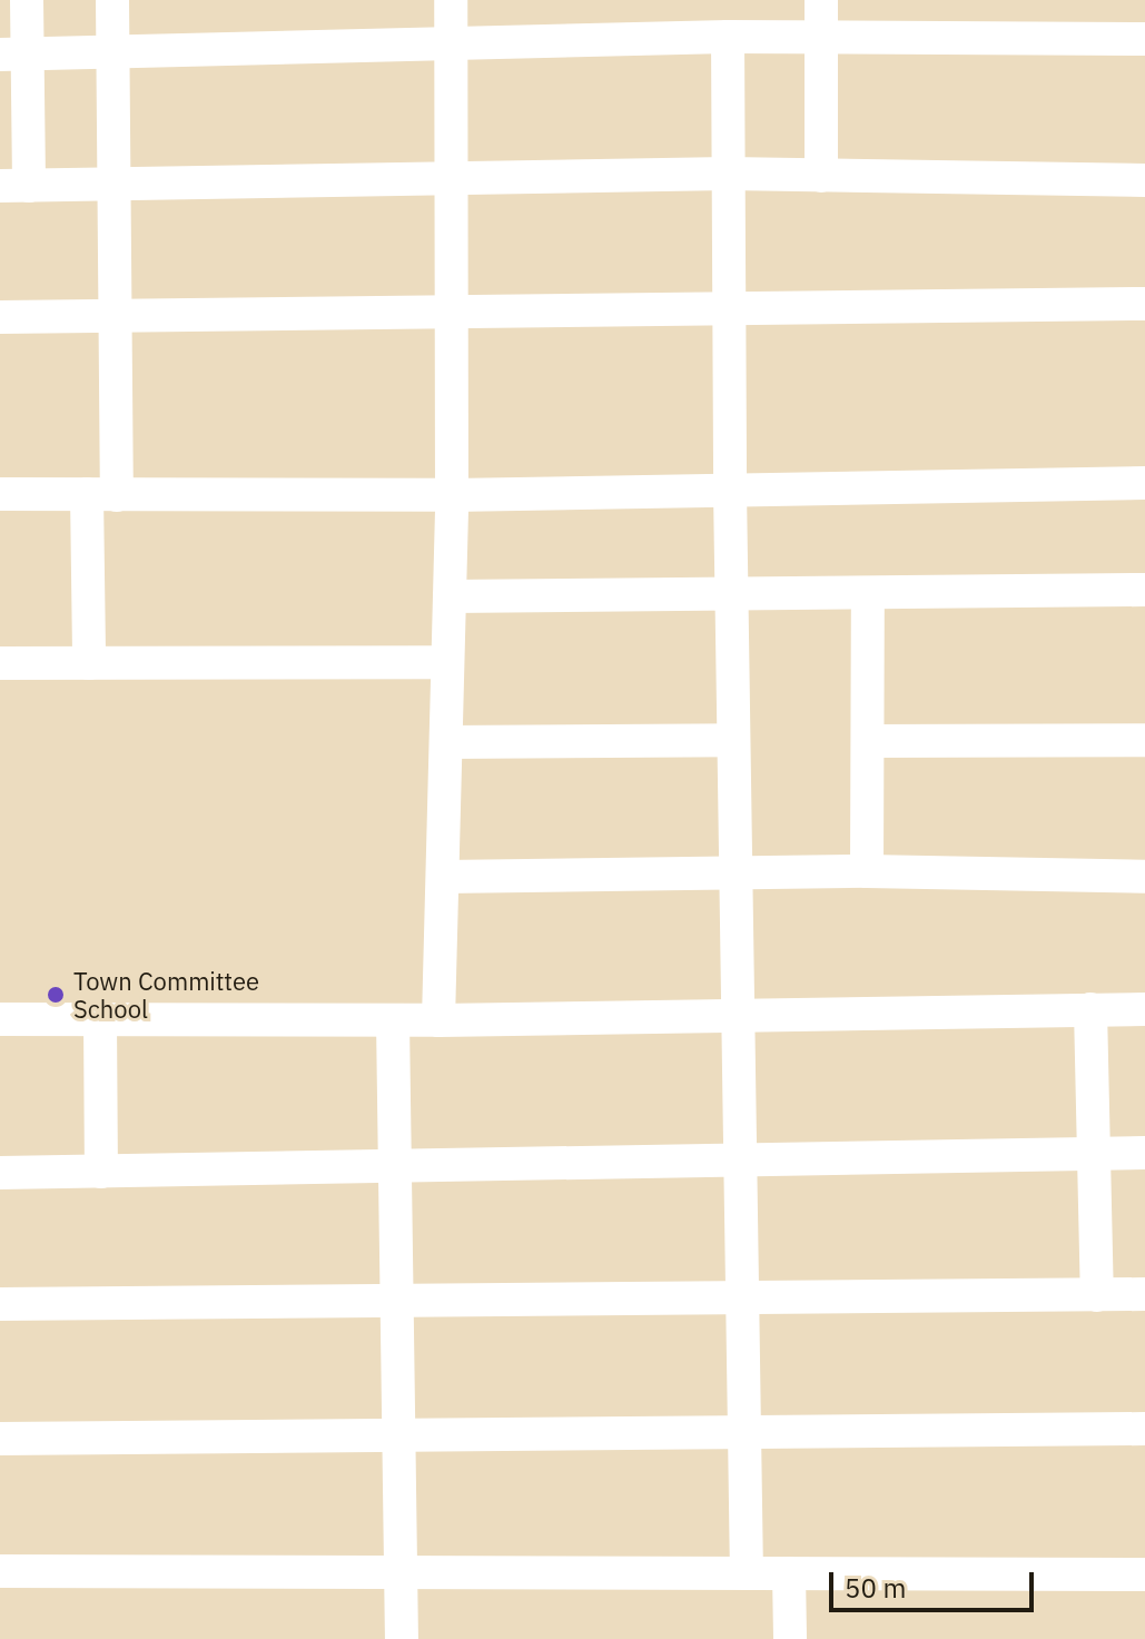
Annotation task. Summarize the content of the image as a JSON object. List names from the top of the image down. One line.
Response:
{"places":["Town Committee School"],"scale_bar":"50 m"}
